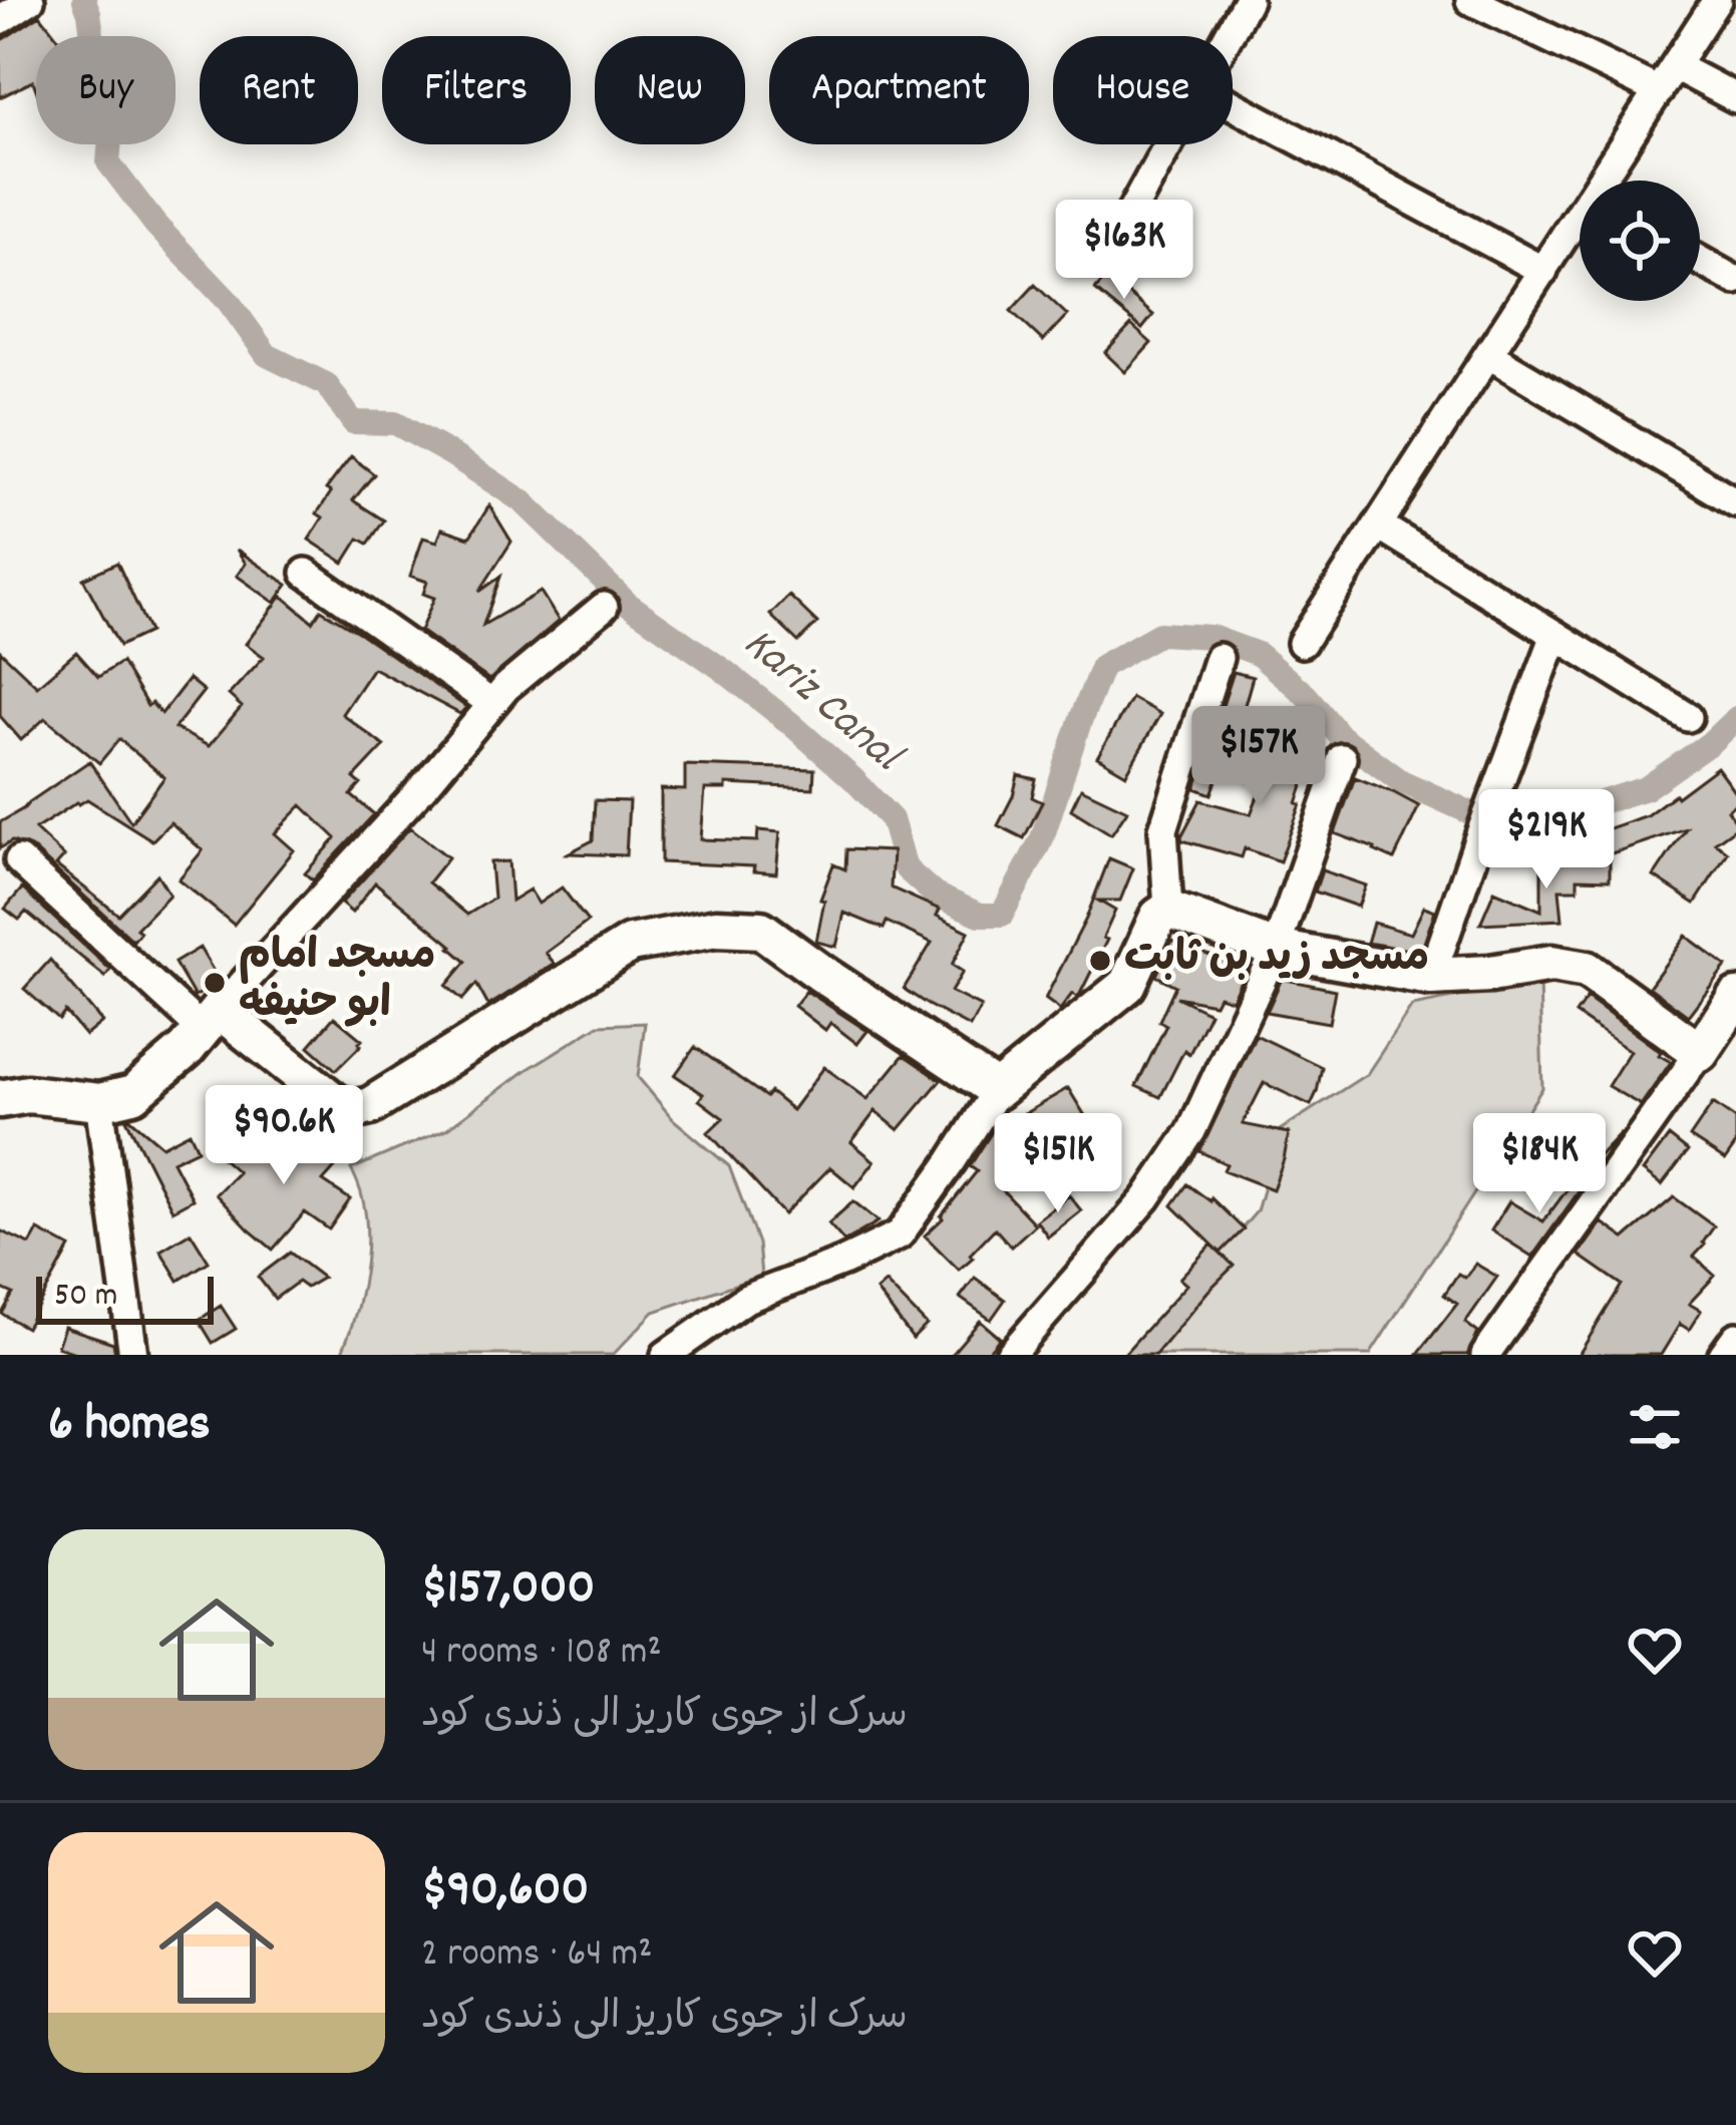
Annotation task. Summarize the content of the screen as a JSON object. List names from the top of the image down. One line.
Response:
{"water":["Kariz Canal"],"places":["مسجد زید بن ثابت","مسجد امام ابو حنیفه"],"scale_bar":"50 m","page":{"chip":["Buy","Rent","Filters","New","Apartment","House"],"price":["$163K","$157K","$219K","$90.6K","$151K","$184K"],"scale":"50 m","heading":"6 homes","list":[{"name":"$157,000","note":"4 rooms · 108 m² · سرک از جوی کاریز الی ذندی کود"},{"name":"$90,600","note":"2 rooms · 64 m² · سرک از جوی کاریز الی ذندی کود"}]}}
